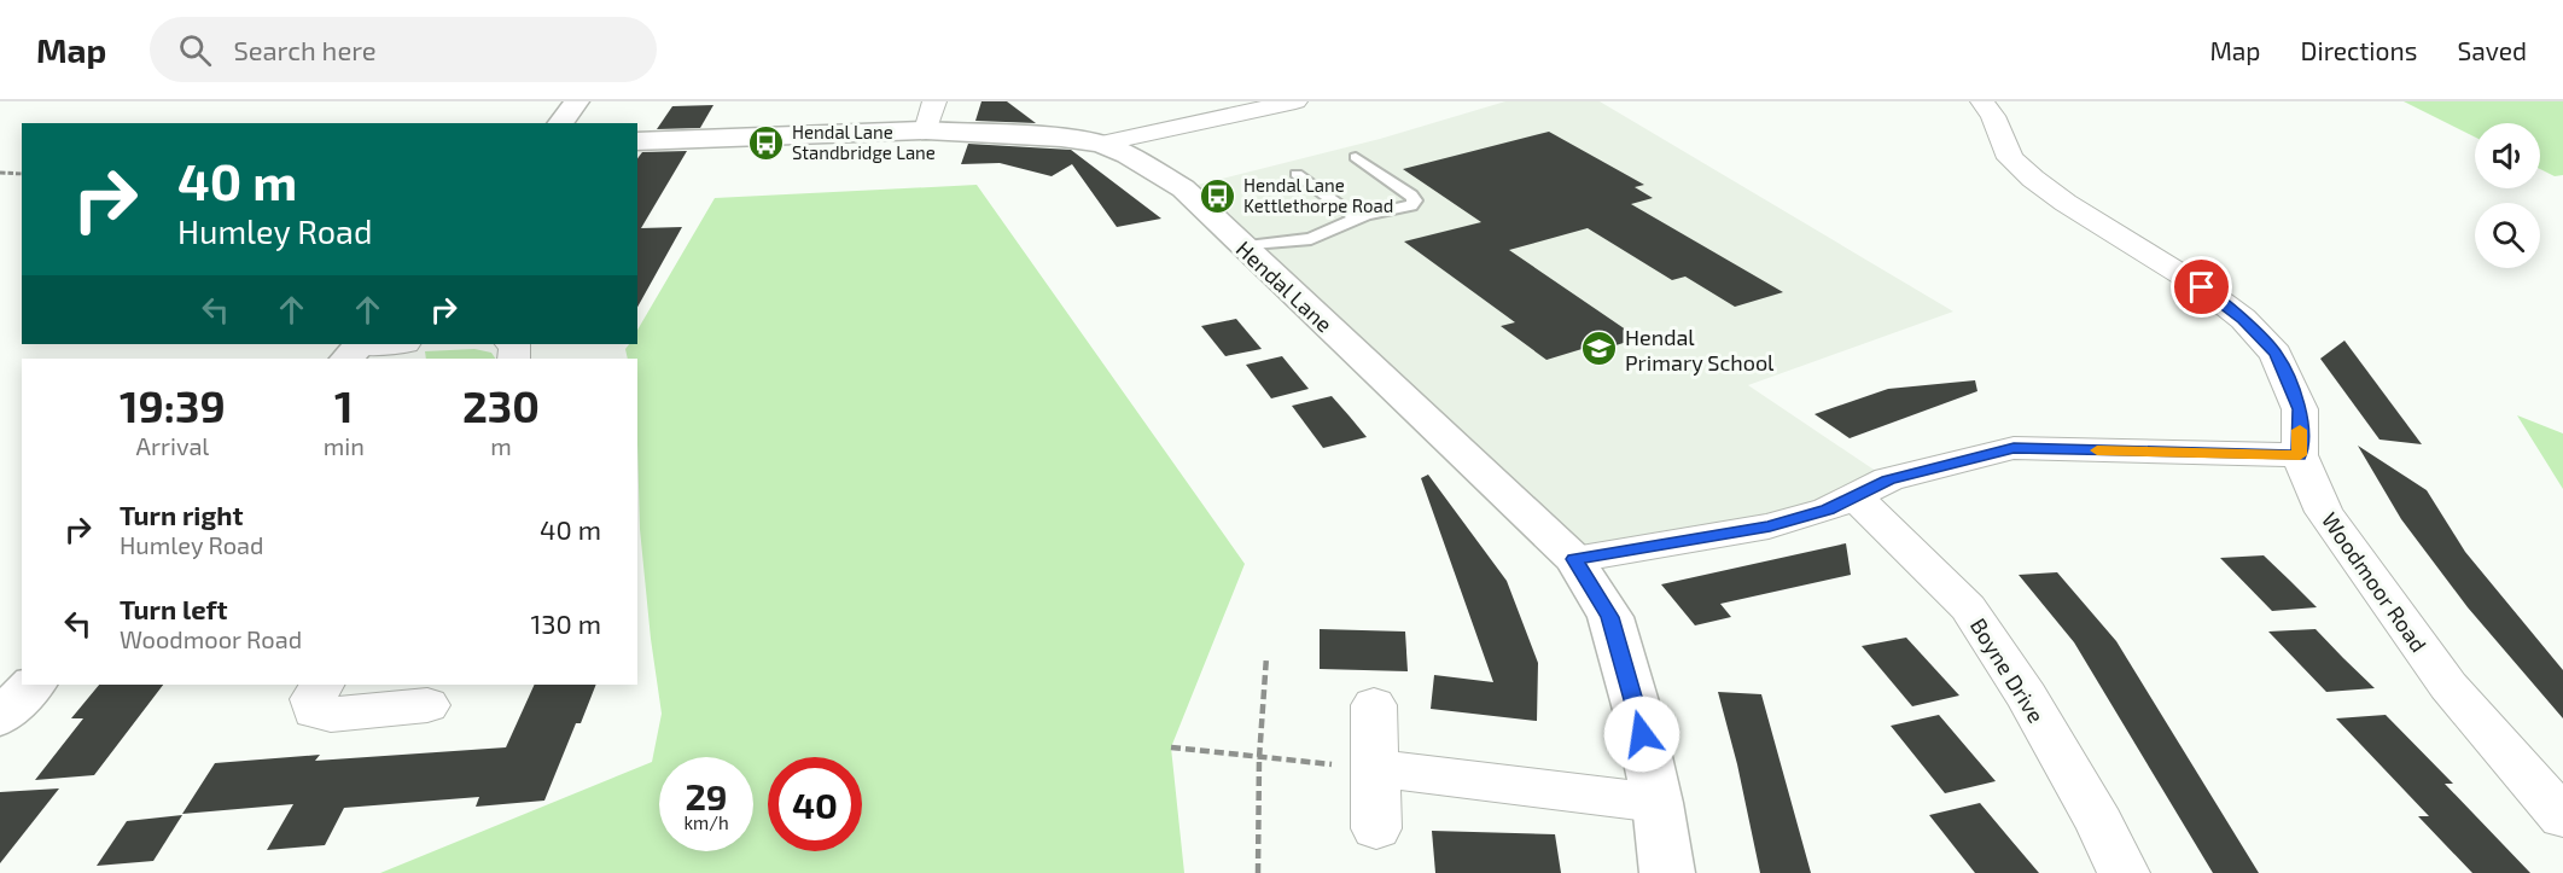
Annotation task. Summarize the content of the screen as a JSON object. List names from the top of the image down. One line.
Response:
{"streets":{"street":["Hendal Lane","Woodmoor Road","Boyne Drive"]},"places":{"bus stop":["Hendal Lane Standbridge Lane","Hendal Lane Kettlethorpe Road"],"school or university":["Hendal Primary School"]},"page":{"header":"Map","search":"Search here","nav":["Map","Directions","Saved"],"turn":["40 m","Humley Road"],"eta":["19:39","Arrival","1","min","230","m"],"list":[{"name":"Turn right","note":"Humley Road","value":"40 m"},{"name":"Turn left","note":"Woodmoor Road","value":"130 m"}],"speed":"29 km/h","limit":"40"}}
